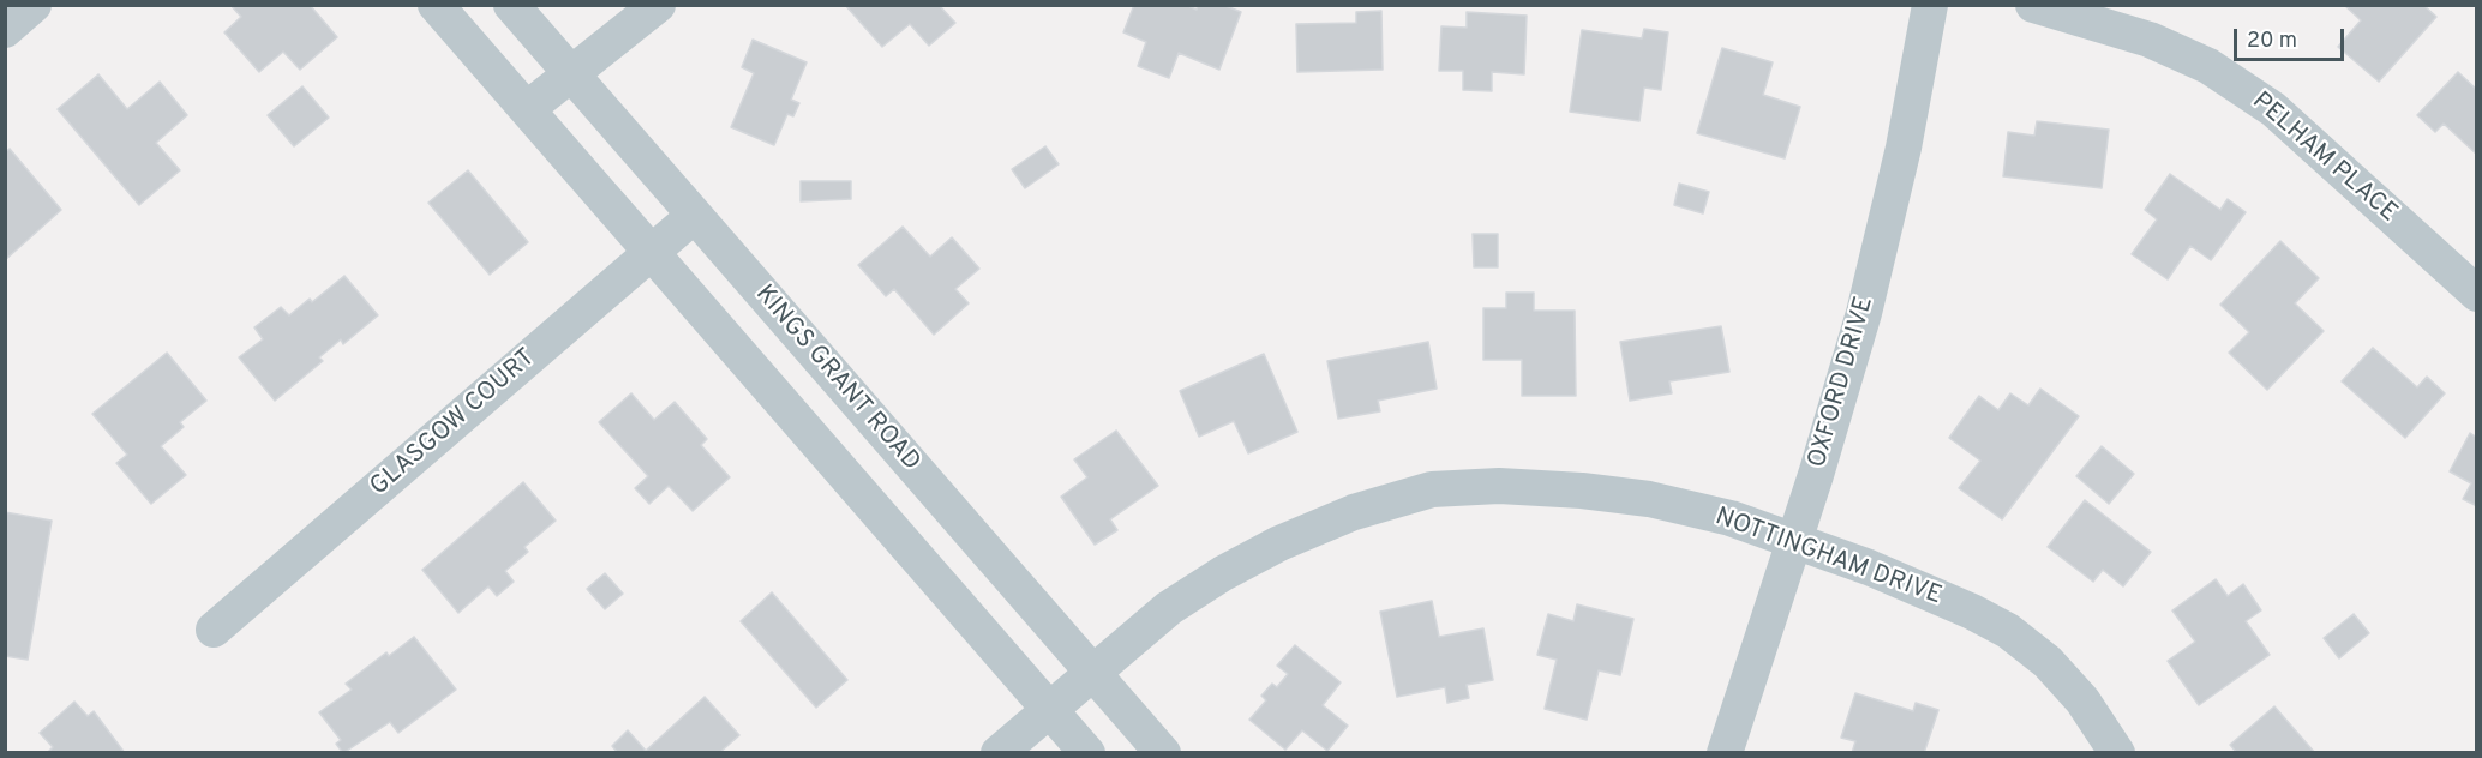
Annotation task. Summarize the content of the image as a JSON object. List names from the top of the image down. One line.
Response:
{"streets":{"street":["PELHAM PLACE","KINGS GRANT ROAD","OXFORD DRIVE","GLASGOW COURT","NOTTINGHAM DRIVE"]},"crossings":[["KINGS GRANT ROAD","GLASGOW COURT"],["KINGS GRANT ROAD","NOTTINGHAM DRIVE"],["OXFORD DRIVE","NOTTINGHAM DRIVE"]],"scale_bar":"20 m"}
